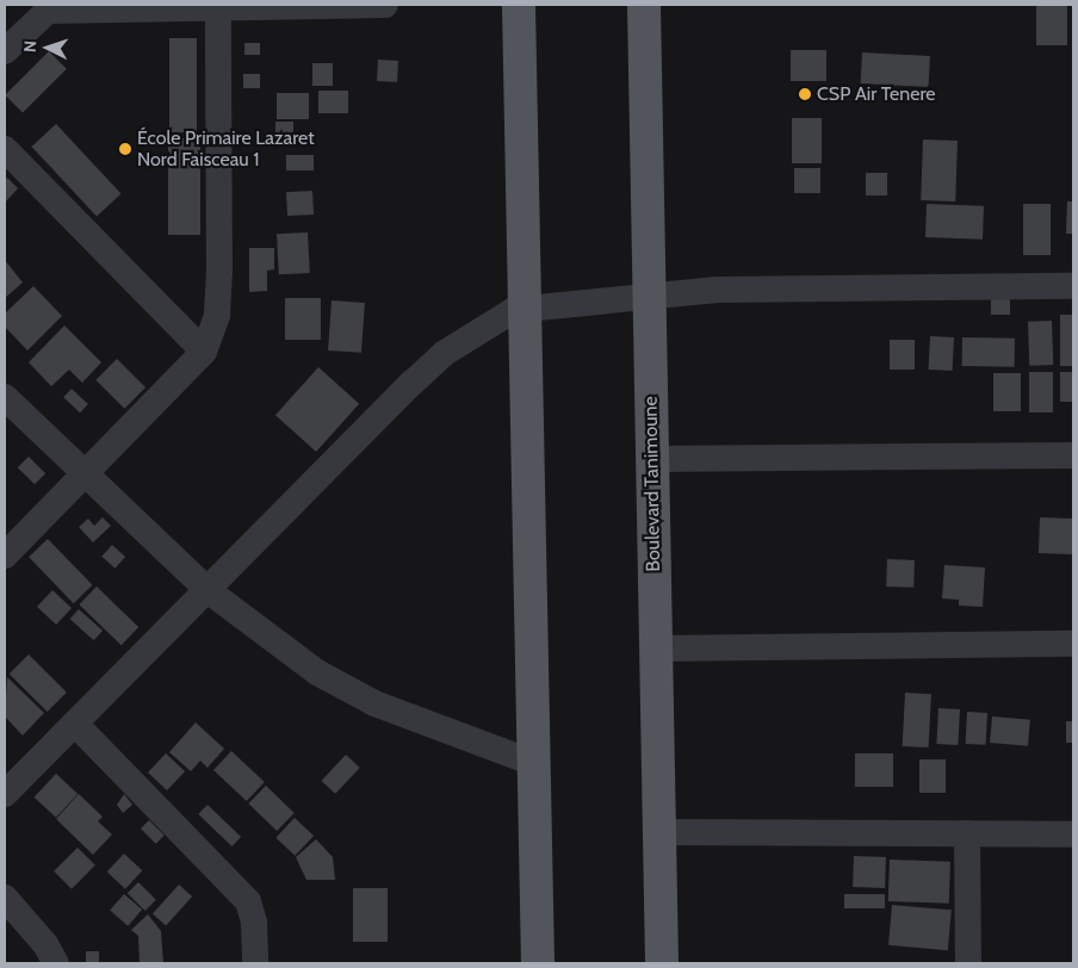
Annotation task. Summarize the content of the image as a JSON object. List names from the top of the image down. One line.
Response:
{"streets":{"main road":["Boulevard Tanimoune"]},"places":["CSP Air Tenere","École Primaire Lazaret Nord Faisceau 1"],"north":"left"}
